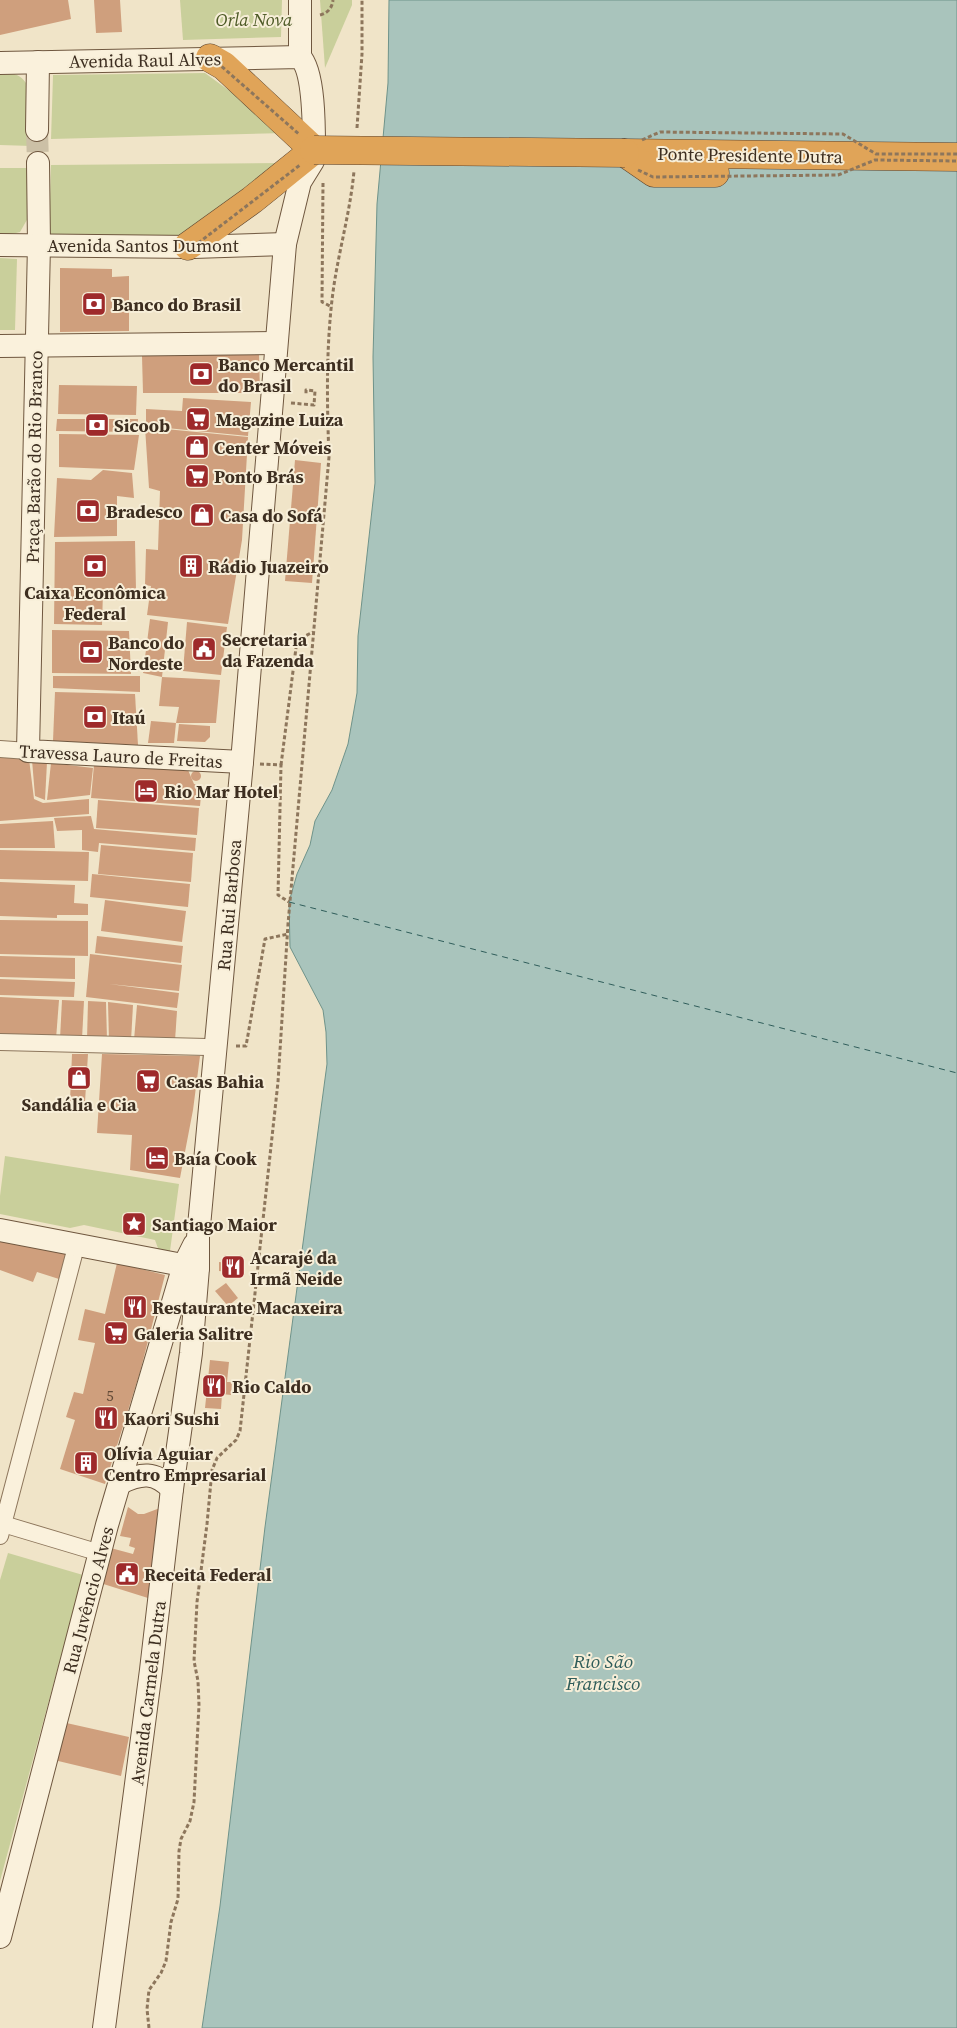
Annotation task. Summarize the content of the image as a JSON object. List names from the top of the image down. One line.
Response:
{"streets":{"highway":["Ponte Presidente Dutra"],"main road":["Avenida Raul Alves","Avenida Santos Dumont","Praça Barão do Rio Branco","Travessa Lauro de Freitas","Rua Rui Barbosa","Rua Juvêncio Alves","Avenida Carmela Dutra"]},"crossings":[["Avenida Santos Dumont","Praça Barão do Rio Branco"],["Avenida Santos Dumont","Rua Rui Barbosa"],["Praça Barão do Rio Branco","Travessa Lauro de Freitas"],["Travessa Lauro de Freitas","Rua Rui Barbosa"],["Rua Rui Barbosa","Rua Juvêncio Alves"],["Rua Rui Barbosa","Avenida Carmela Dutra"],["Rua Juvêncio Alves","Avenida Carmela Dutra"]],"water":["Rio São Francisco"],"parks":["Orla Nova"],"places":{"bank":["Banco do Brasil","Banco Mercantil do Brasil","Sicoob","Bradesco","Caixa Econômica Federal","Banco do Nordeste","Itaú"],"supermarket":["Magazine Luiza","Ponto Brás","Casas Bahia","Galeria Salitre"],"shop":["Center Móveis","Casa do Sofá","Sandália e Cia"],"building":["Rádio Juazeiro","Olívia Aguiar Centro Empresarial"],"public building":["Secretaria da Fazenda","Receita Federal"],"hotel":["Rio Mar Hotel","Baía Cook"],"place":["Santiago Maior"],"restaurant":["Acarajé da Irmã Neide","Restaurante Macaxeira","Rio Caldo","Kaori Sushi"]},"house_numbers":["5"]}
